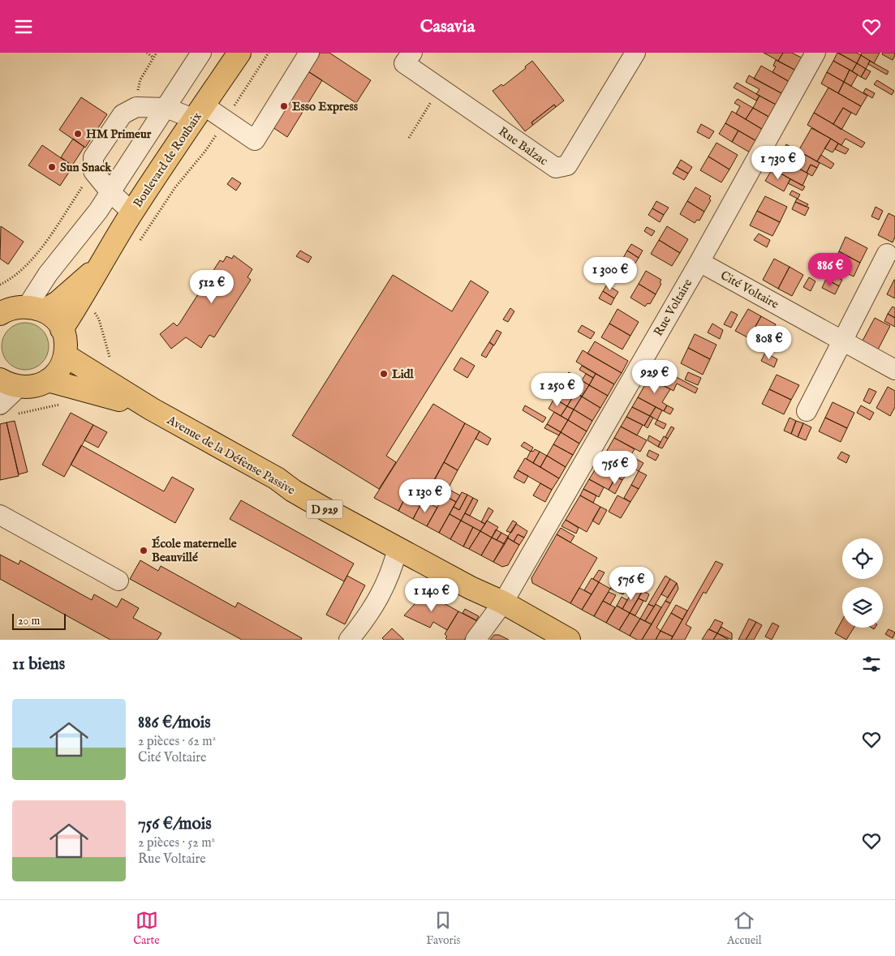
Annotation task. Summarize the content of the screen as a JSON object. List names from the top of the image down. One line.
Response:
{"streets":{"main road":["Boulevard de Roubaix","Avenue de la Défense Passive","D 929"],"street":["Rue Balzac","Cité Voltaire","Rue Voltaire"]},"crossings":[["Boulevard de Roubaix","Avenue de la Défense Passive"],["Cité Voltaire","Rue Voltaire"],["Rue Voltaire","Avenue de la Défense Passive"]],"places":["Esso Express","HM Primeur","Sun Snack","Lidl","École maternelle Beauvillé"],"scale_bar":"20 m","page":{"header":"Casavia","price":["1 730 €","886 €","1 300 €","512 €","808 €","929 €","1 250 €","756 €","1 130 €","576 €","1 140 €"],"scale":"20 m","heading":"11 biens","list":[{"name":"886 €/mois","note":"2 pièces · 62 m² · Cité Voltaire"},{"name":"756 €/mois","note":"2 pièces · 52 m² · Rue Voltaire"}],"tabs":["Carte","Favoris","Accueil"]}}
